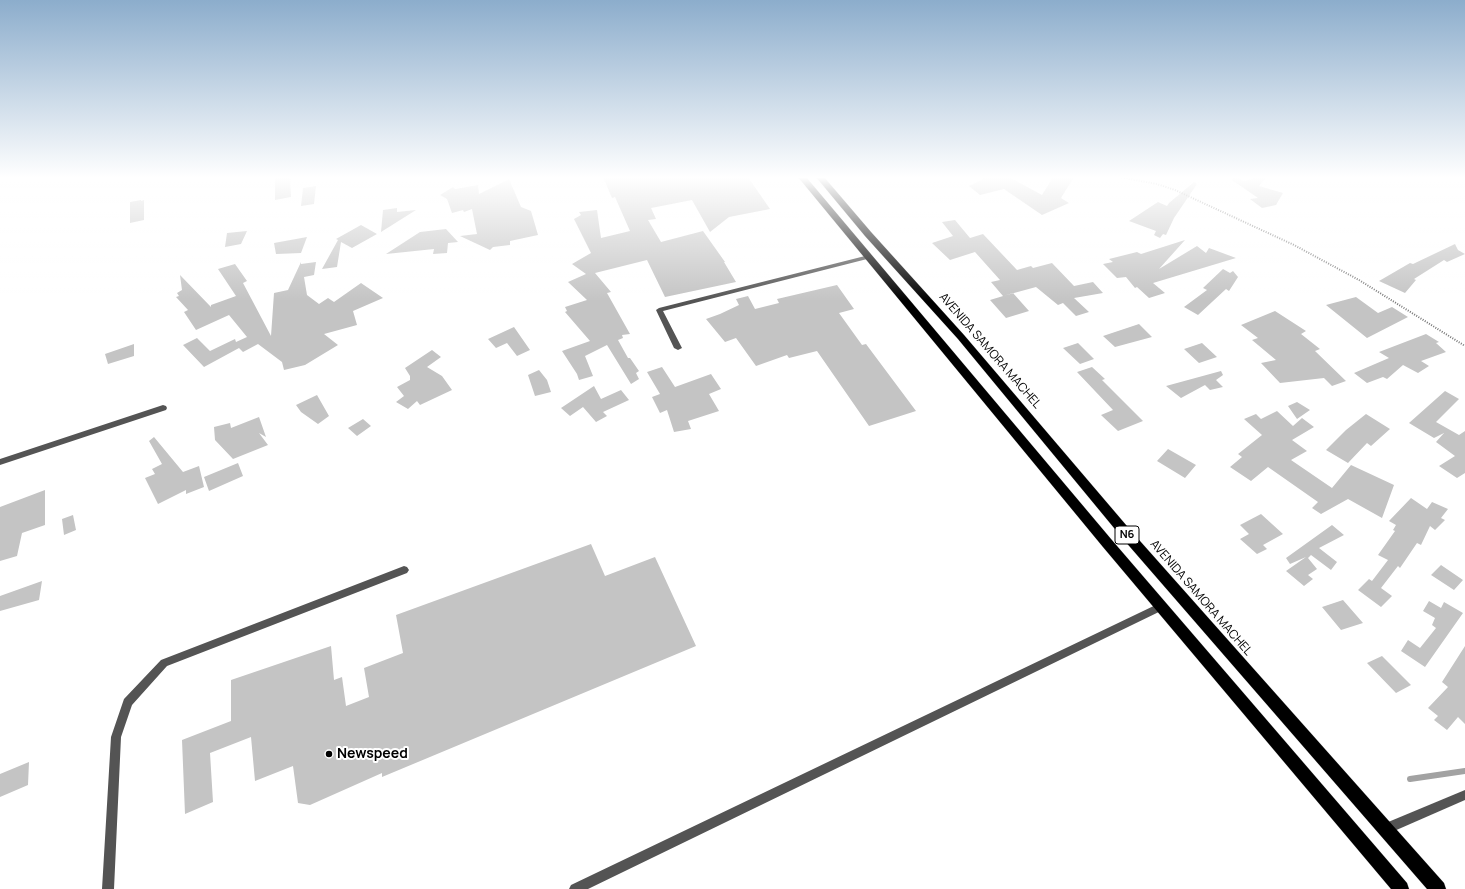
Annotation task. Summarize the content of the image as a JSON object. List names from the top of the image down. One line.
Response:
{"streets":{"highway":["AVENIDA SAMORA MACHEL","N6"]},"places":["Newspeed"]}
